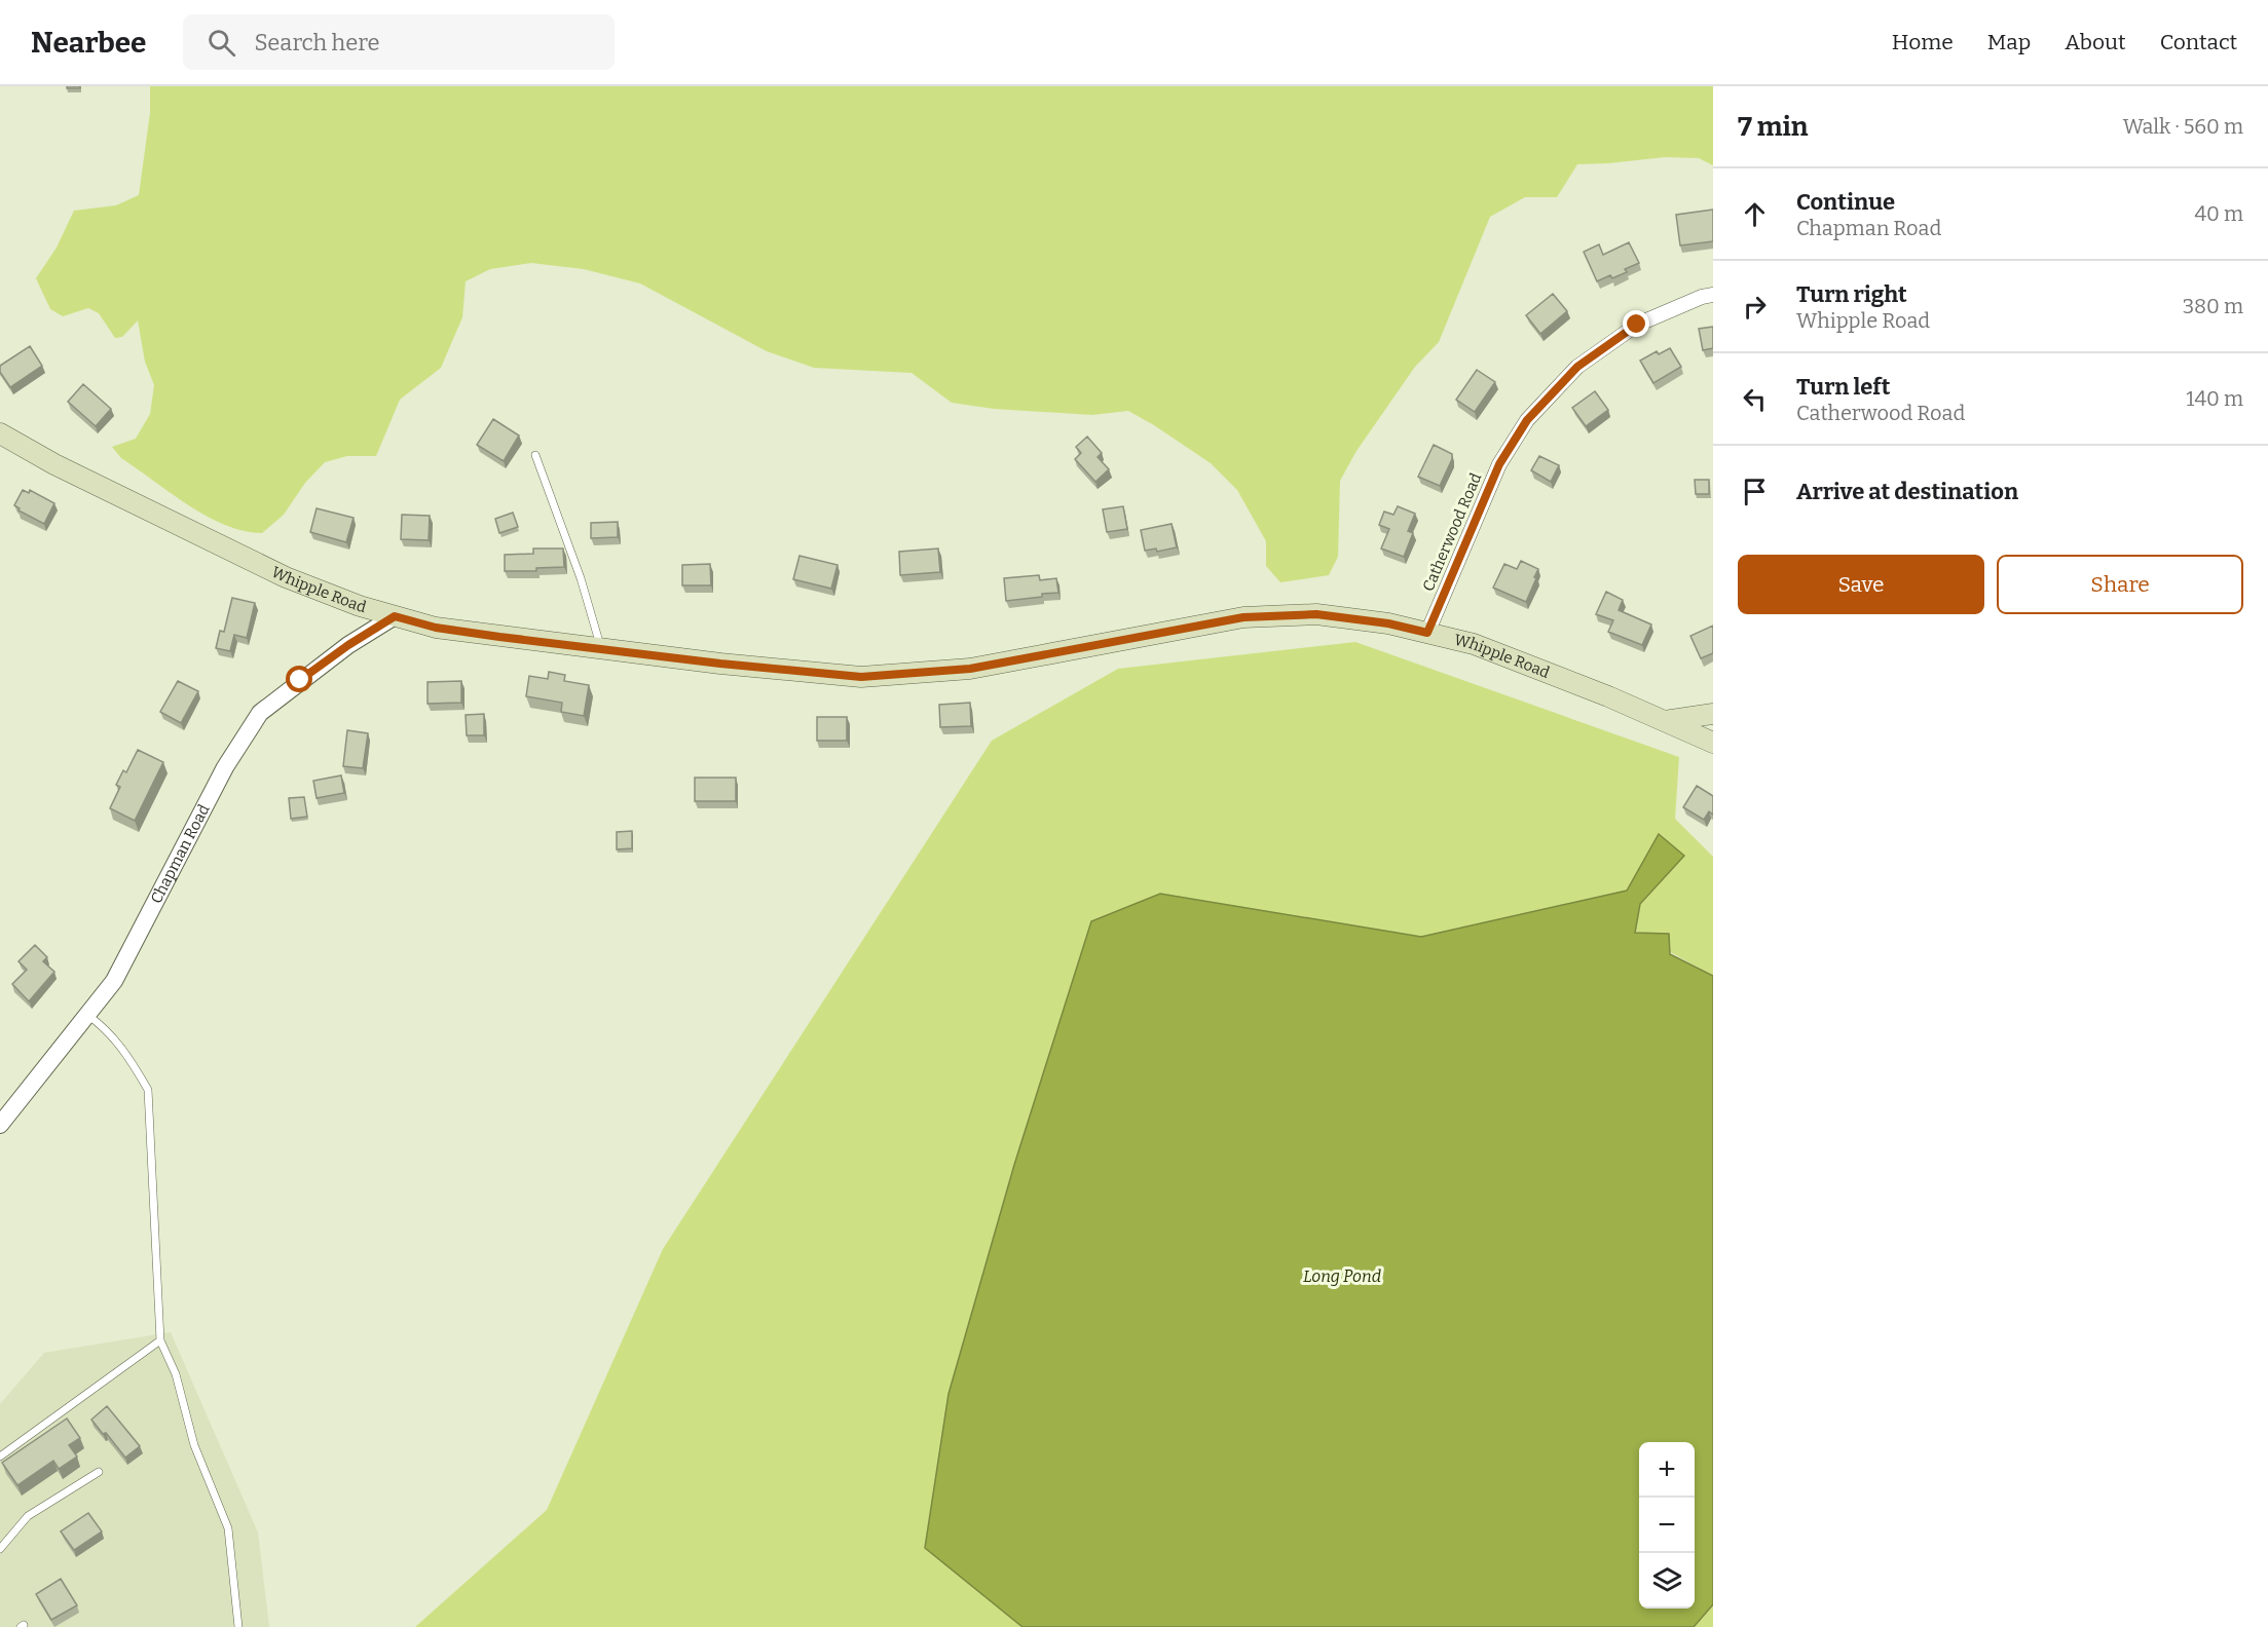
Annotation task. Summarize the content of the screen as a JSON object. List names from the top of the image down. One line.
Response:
{"streets":{"main road":["Whipple Road"],"street":["Catherwood Road","Chapman Road"]},"crossings":[["Catherwood Road","Whipple Road"],["Whipple Road","Chapman Road"]],"water":["Long Pond"],"page":{"header":"Nearbee","search":"Search here","nav":["Home","Map","About","Contact"],"heading":["7 min","Walk · 560 m"],"list":[["Continue","Chapman Road","40 m"],["Turn right","Whipple Road","380 m"],["Turn left","Catherwood Road","140 m"],"Arrive at destination"],"buttons":["Save","Share"],"map_buttons":["+","−"]}}
